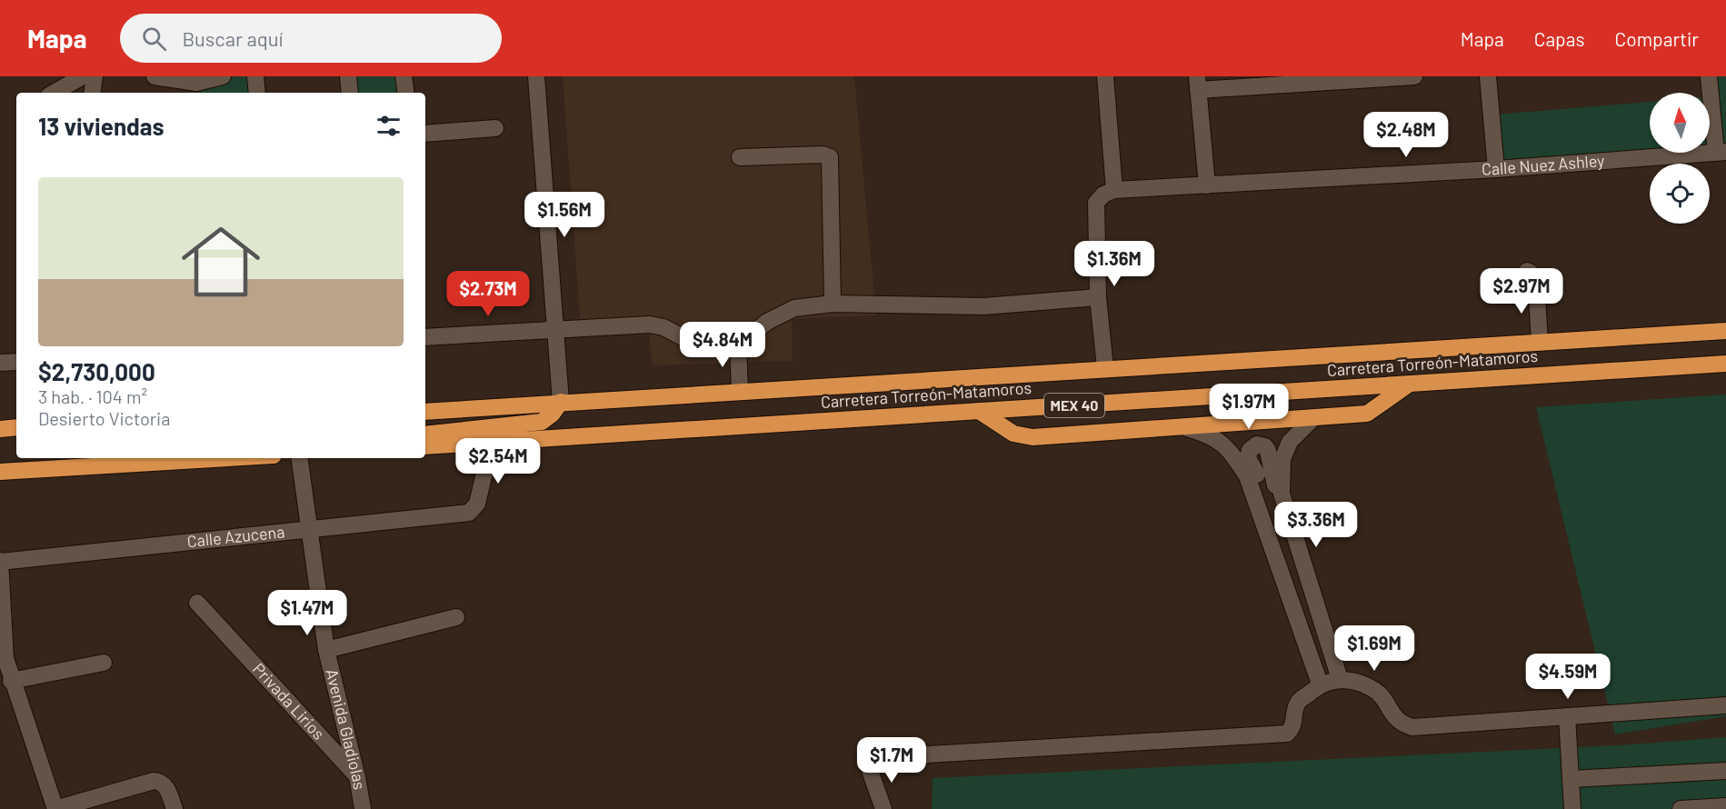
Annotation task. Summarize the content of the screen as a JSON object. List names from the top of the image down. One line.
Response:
{"streets":{"highway":["Carretera Torreón-Matamoros","MEX 40"],"street":["Calle Nuez Ashley","Calle Azucena","Privada Lirios","Avenida Gladiolas"]},"crossings":[["Carretera Torreón-Matamoros","Calle Azucena"],["Calle Azucena","Avenida Gladiolas"],["Privada Lirios","Avenida Gladiolas"]],"north":"top","page":{"header":"Mapa","search":"Buscar aquí","nav":["Mapa","Capas","Compartir"],"heading":"13 viviendas","price":["$2.48M","$1.56M","$1.36M","$2.97M","$2.73M","$4.84M","$1.97M","$2.54M","$3.36M","$1.47M","$1.69M","$4.59M","$1.7M"],"list":[{"name":"$2,730,000","note":"3 hab. · 104 m² · Desierto Victoria"}]}}
